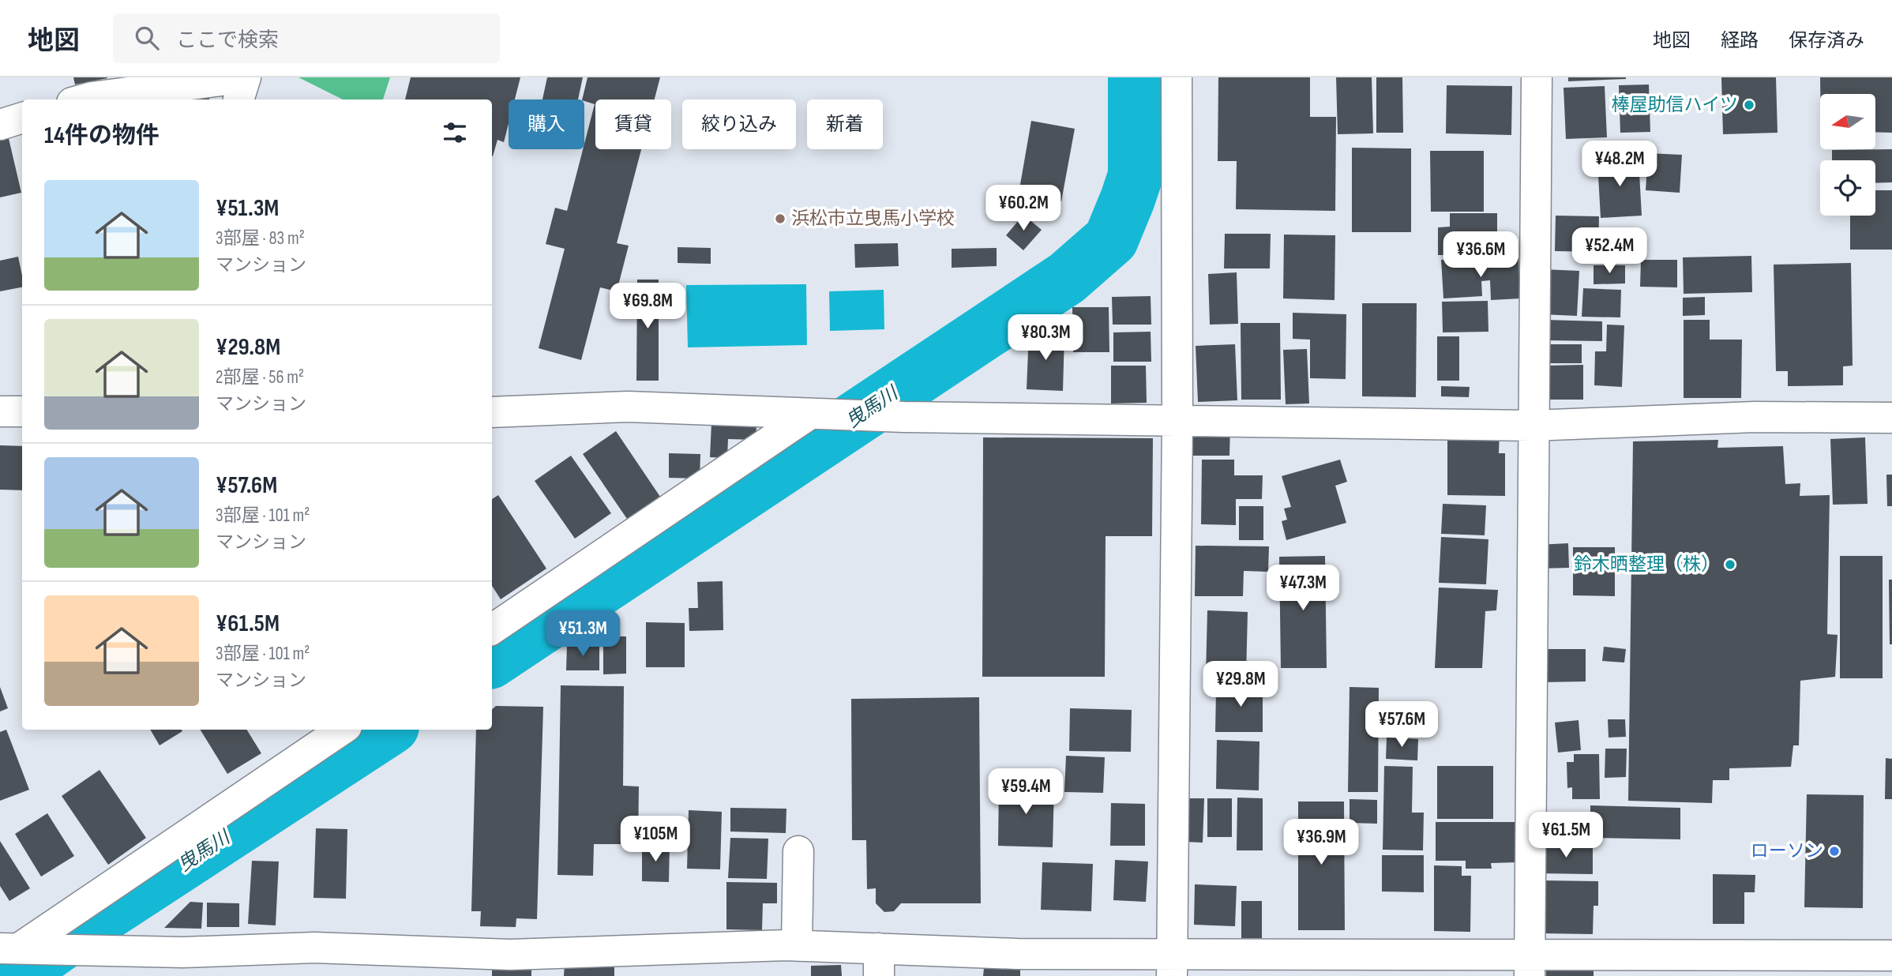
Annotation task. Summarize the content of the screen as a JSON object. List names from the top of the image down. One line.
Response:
{"water":["曳馬川"],"places":["棒屋助信ハイツ","浜松市立曳馬小学校","鈴木晒整理（株）","ローソン"],"north":"left","page":{"header":"地図","search":"ここで検索","nav":["地図","経路","保存済み"],"chip":["購入","賃貸","絞り込み","新着"],"heading":"14件の物件","price":["¥48.2M","¥60.2M","¥52.4M","¥36.6M","¥69.8M","¥80.3M","¥47.3M","¥51.3M","¥29.8M","¥57.6M","¥59.4M","¥61.5M","¥105M","¥36.9M"],"list":[{"name":"¥51.3M","note":"3部屋 · 83 m² · マンション"},{"name":"¥29.8M","note":"2部屋 · 56 m² · マンション"},{"name":"¥57.6M","note":"3部屋 · 101 m² · マンション"},{"name":"¥61.5M","note":"3部屋 · 101 m² · マンション"}]}}
